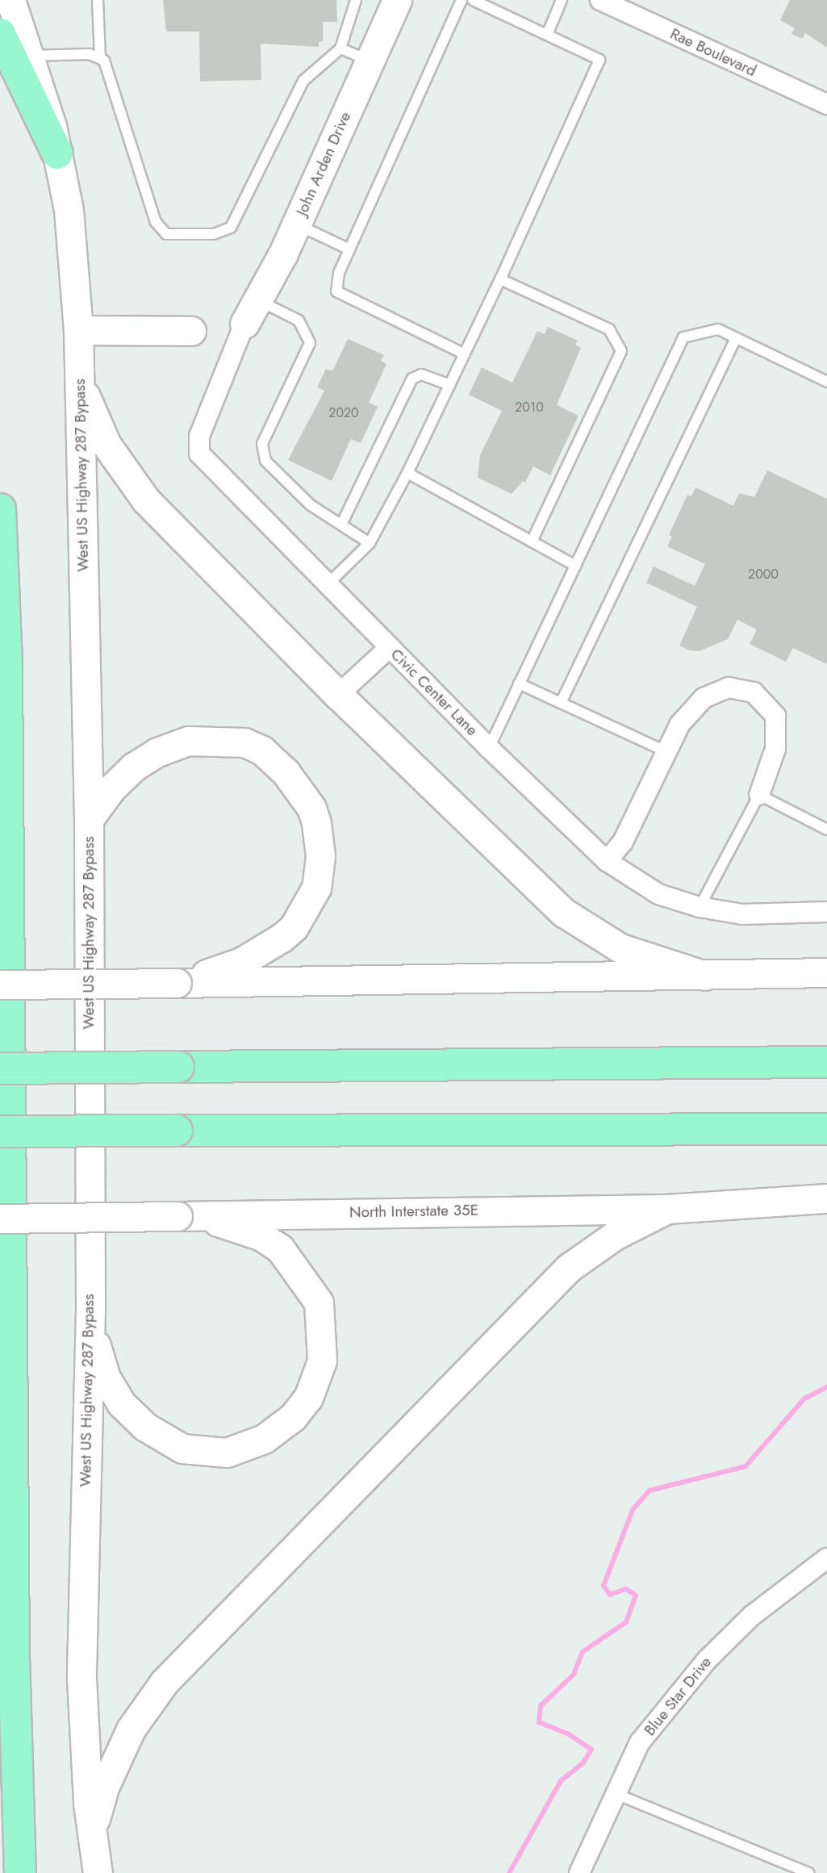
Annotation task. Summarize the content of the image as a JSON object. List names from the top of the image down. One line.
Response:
{"streets":{"main road":["John Arden Drive","West US Highway 287 Bypass","North Interstate 35E"],"street":["Rae Boulevard","Civic Center Lane","Blue Star Drive"]},"crossings":[["John Arden Drive","Civic Center Lane"]],"house_numbers":["2010","2020","2000"]}
